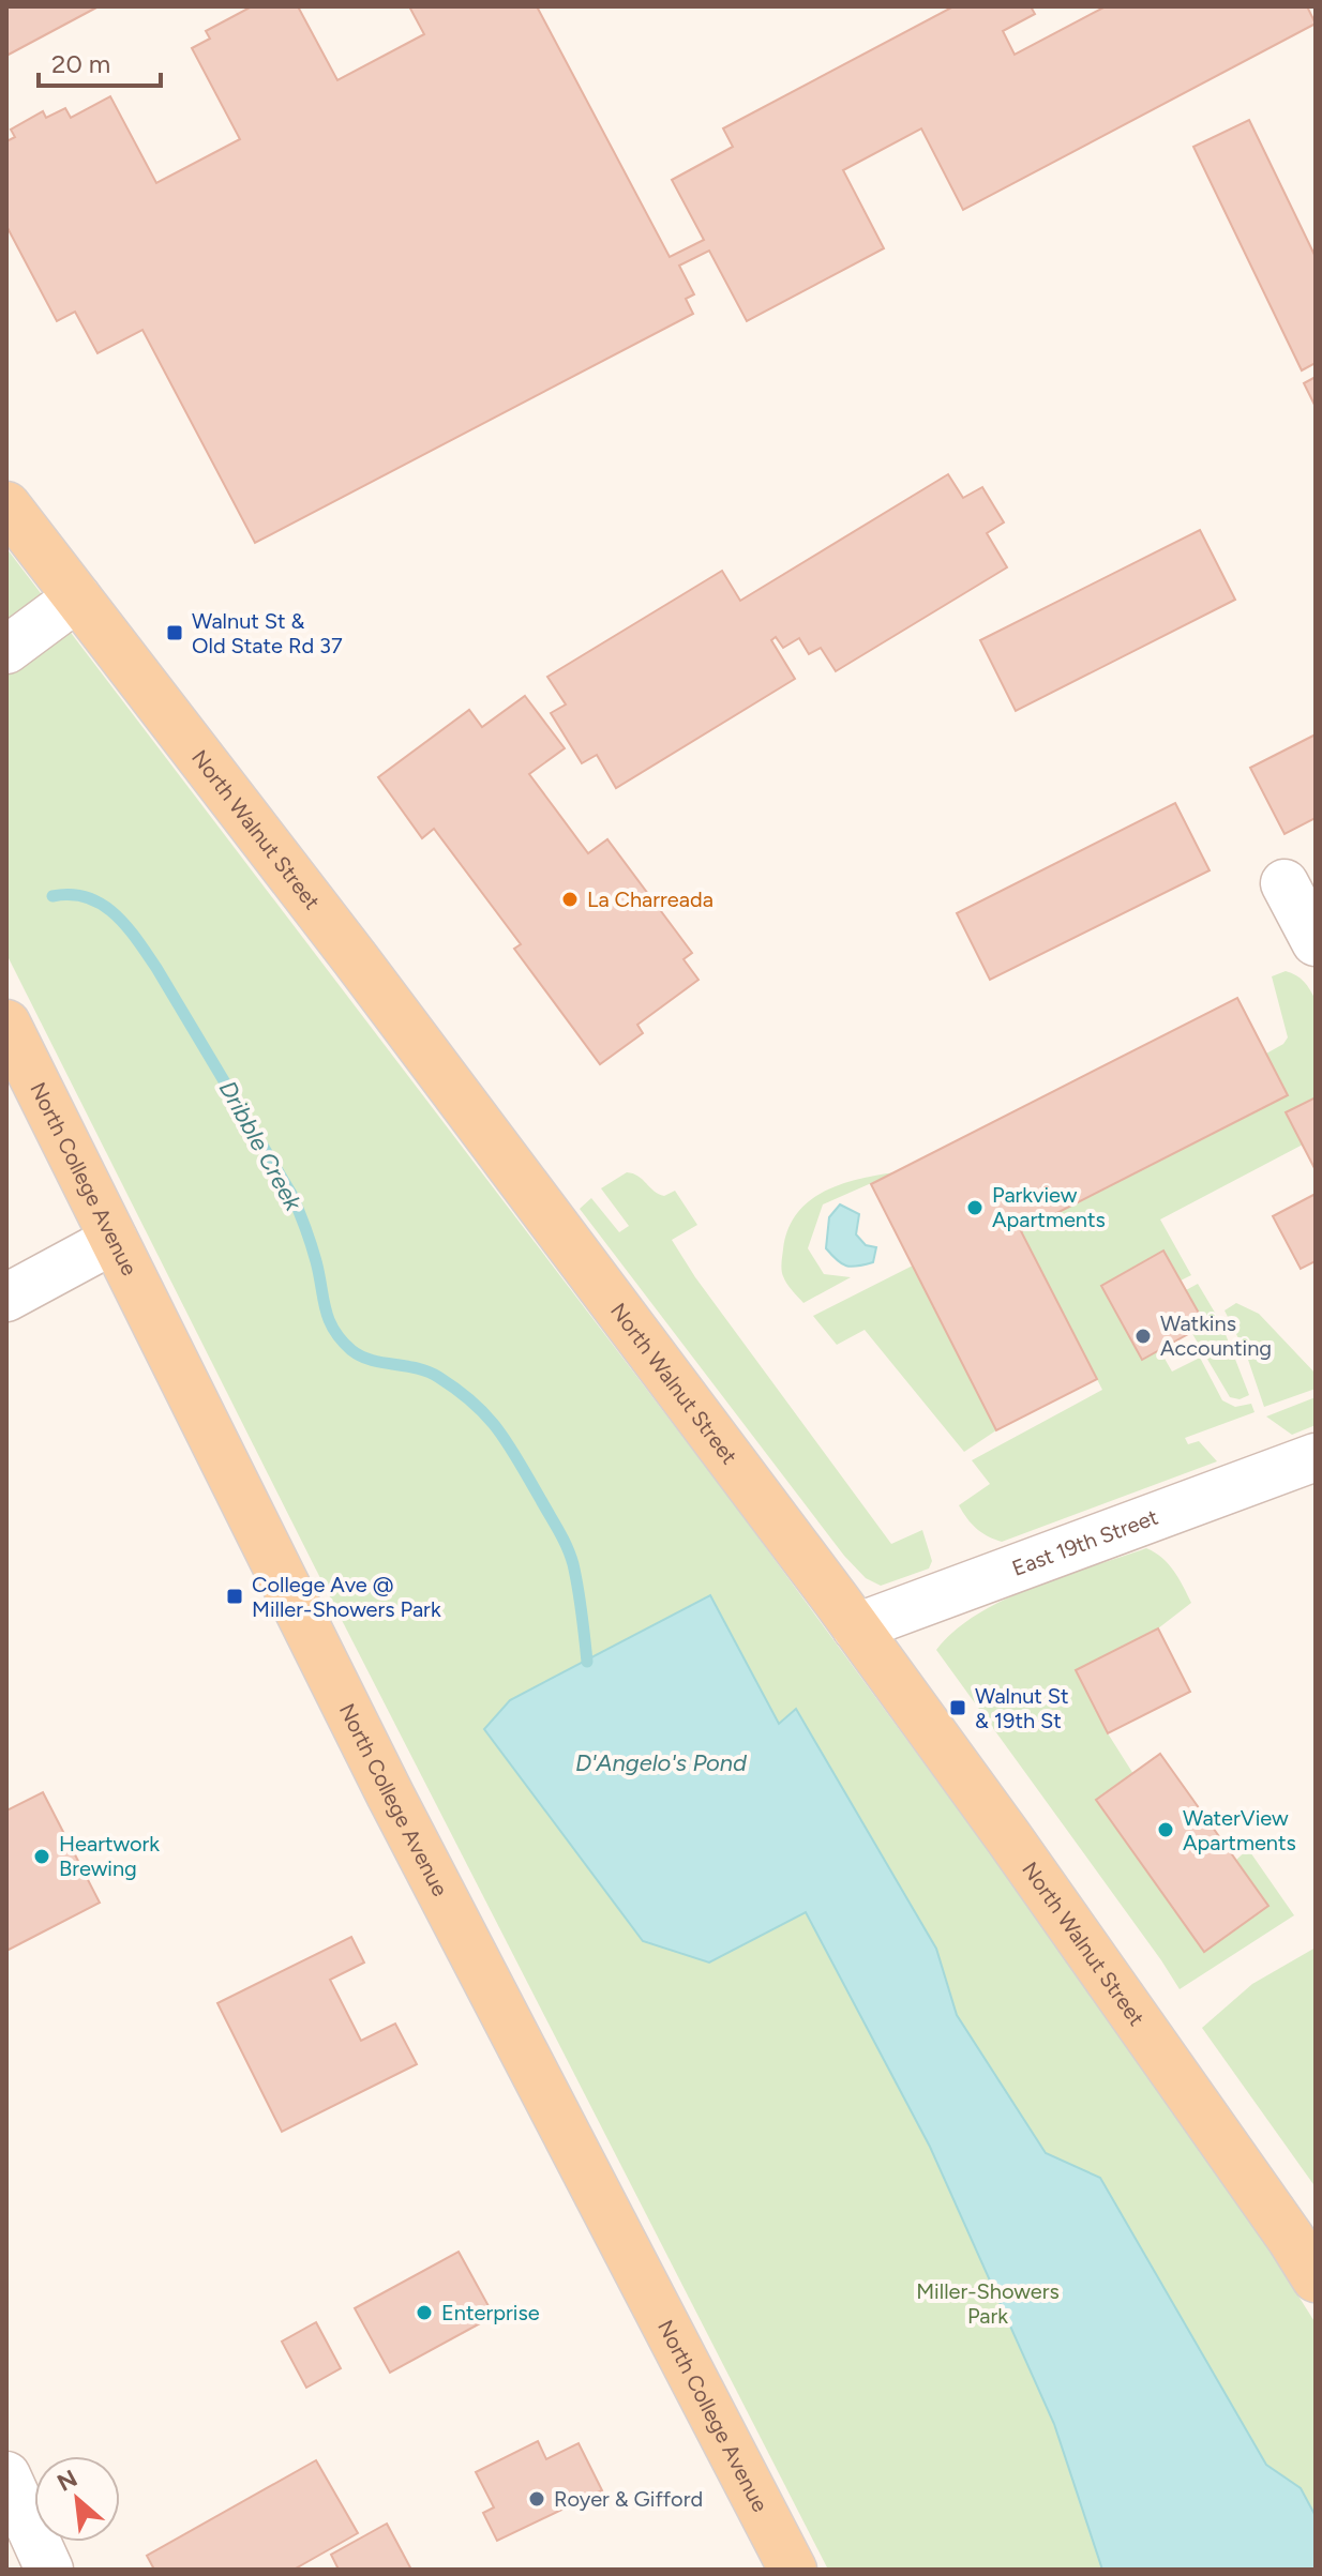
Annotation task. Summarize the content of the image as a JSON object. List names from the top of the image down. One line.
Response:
{"streets":{"main road":["North Walnut Street","North College Avenue"],"street":["East 19th Street"]},"crossings":[["North Walnut Street","East 19th Street"]],"water":["Dribble Creek","D'Angelo's Pond"],"parks":["Miller-Showers Park"],"places":{"transit":["Walnut St & Old State Rd 37","College Ave @ Miller-Showers Park","Walnut St & 19th St"],"other":["La Charreada","Parkview Apartments","Watkins Accounting","WaterView Apartments","Heartwork Brewing","Enterprise","Royer & Gifford"]},"scale_bar":"20 m","north":"top left"}
